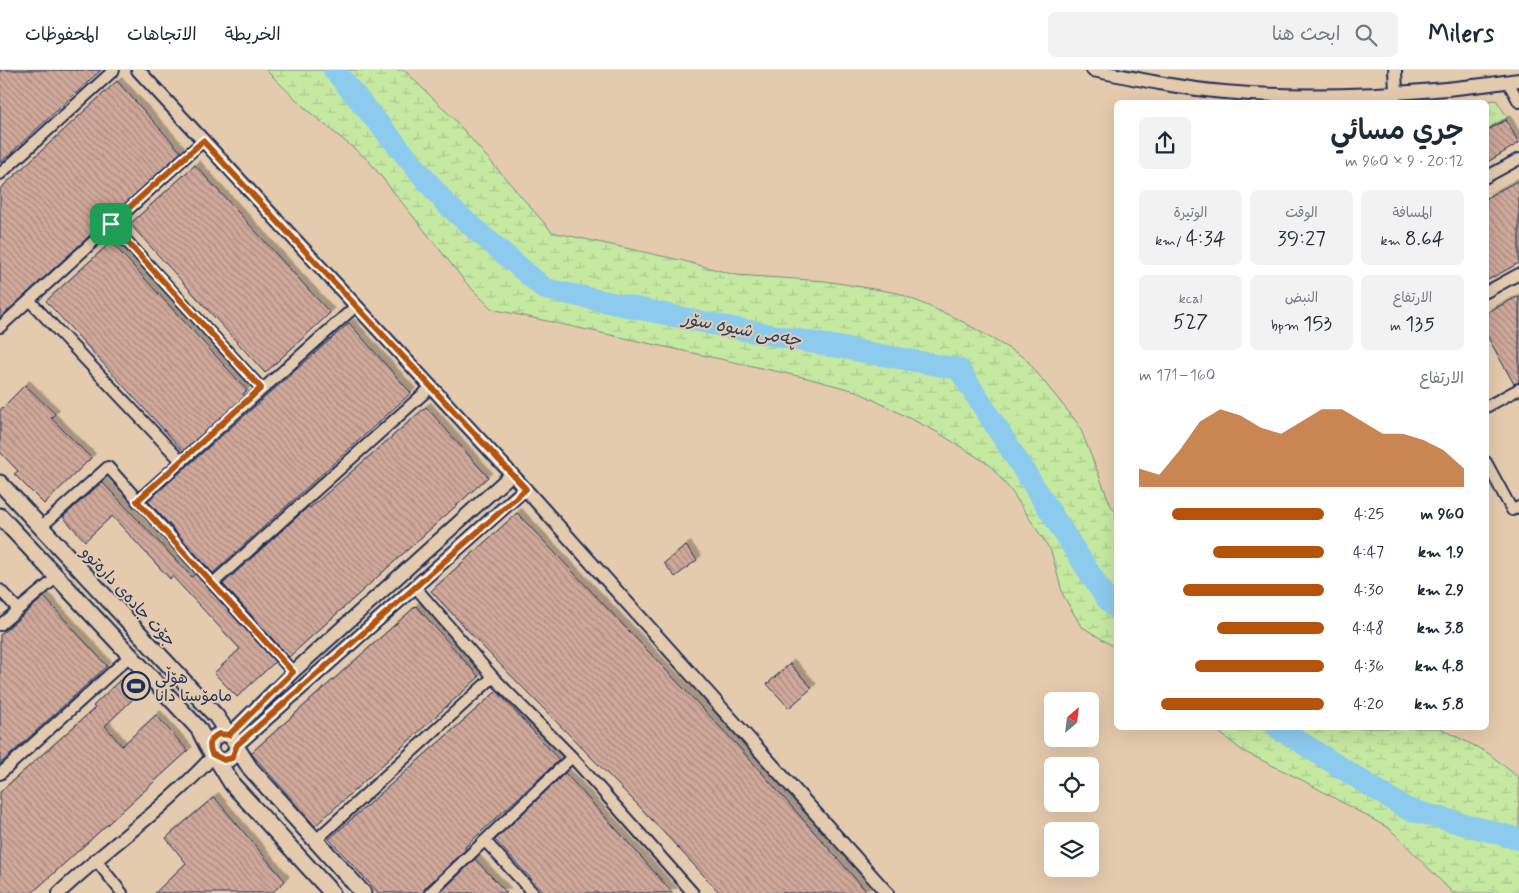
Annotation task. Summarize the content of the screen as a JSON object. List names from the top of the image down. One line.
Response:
{"streets":{"main road":["جۆت جادەی دارەتوو"]},"water":["چەمی شیوە سۆر"],"places":{"sports":["هۆڵی مامۆستا دانا"]},"north":"top right","page":{"header":"Milers","search":"ابحث هنا","nav":["الخريطة","الاتجاهات","المحفوظات"],"heading":["جري مسائي","20:12 · 9 × 960 m"],"stats":[["المسافة","8.64 km"],["الوقت","39:27"],["الوتيرة","4:34 /km"],["الارتفاع","135 m"],["النبض","153 bpm"],["kcal","527"]],"chart":["الارتفاع","160–171 m"],"list":[{"name":"960 m","note":"4:25"},{"name":"1.9 km","note":"4:47"},{"name":"2.9 km","note":"4:30"},{"name":"3.8 km","note":"4:48"},{"name":"4.8 km","note":"4:36"},{"name":"5.8 km","note":"4:20"}]}}
